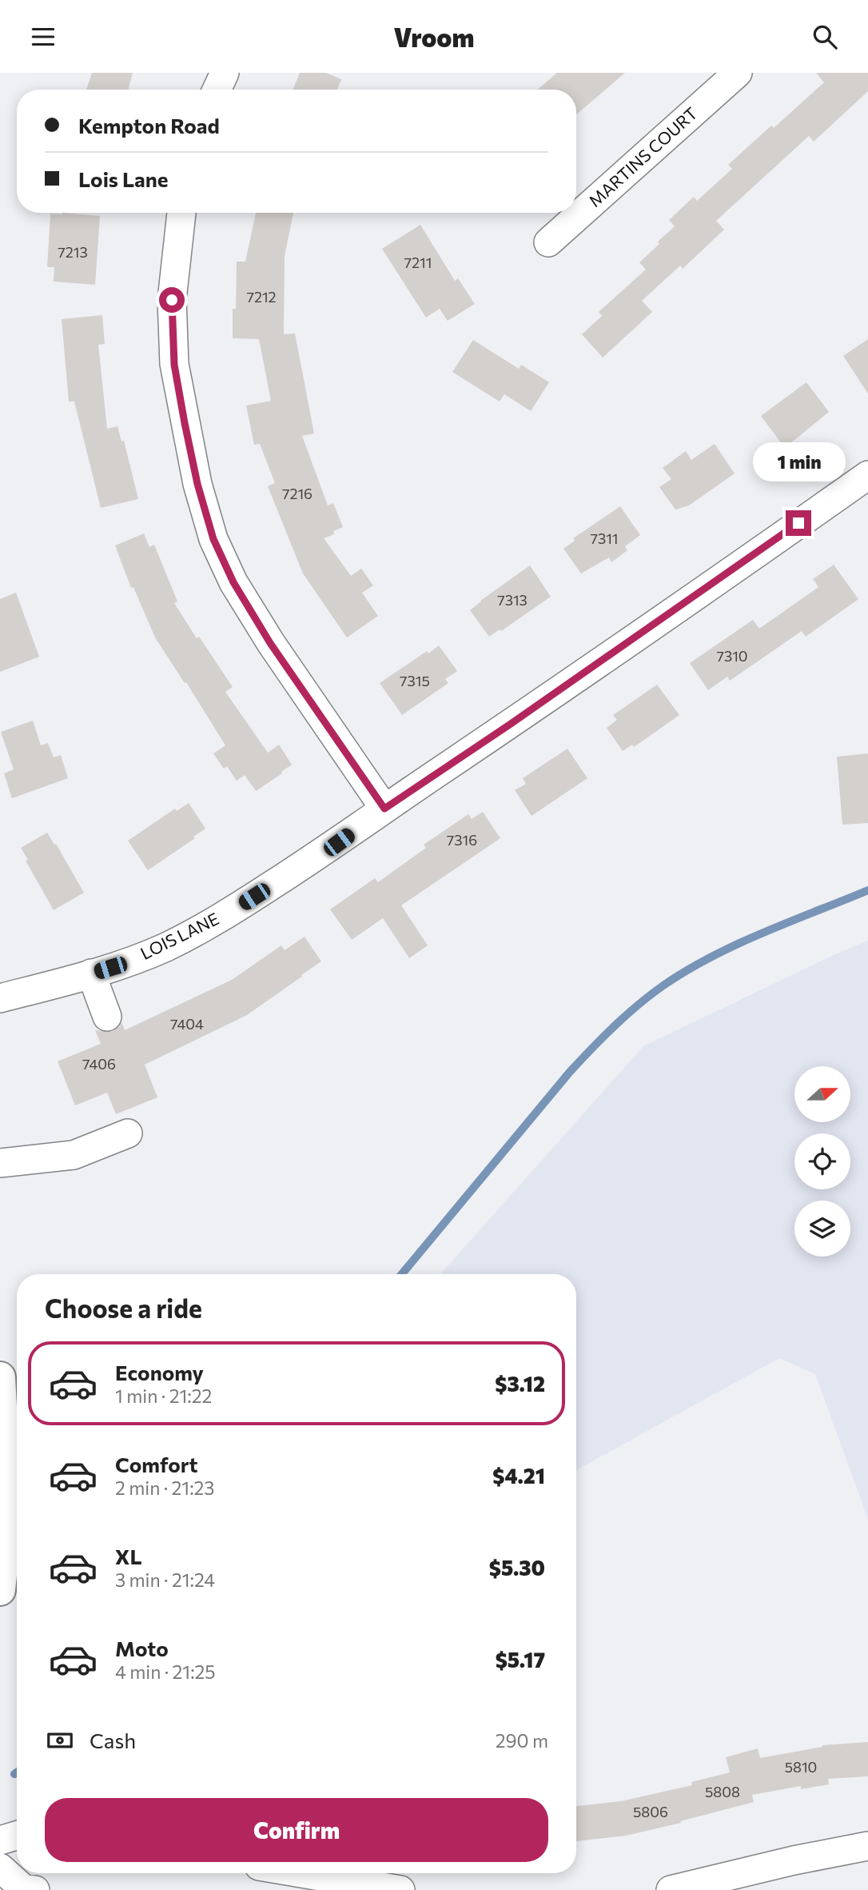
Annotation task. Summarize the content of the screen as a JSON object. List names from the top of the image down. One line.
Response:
{"streets":{"street":["MARTINS COURT","LOIS LANE"]},"house_numbers":["7213","7211","7212","7216","7311","7313","7310","7315","7316","7404","7406","5810","5808","5806"],"north":"right","page":{"header":"Vroom","banner":["Kempton Road","Lois Lane"],"bubble":"1 min","heading":"Choose a ride","list":[{"name":"Economy","note":"1 min · 21:22","value":"$3.12"},{"name":"Comfort","note":"2 min · 21:23","value":"$4.21"},{"name":"XL","note":"3 min · 21:24","value":"$5.30"},{"name":"Moto","note":"4 min · 21:25","value":"$5.17"}],"pay":["Cash","290 m"],"buttons":"Confirm"}}
